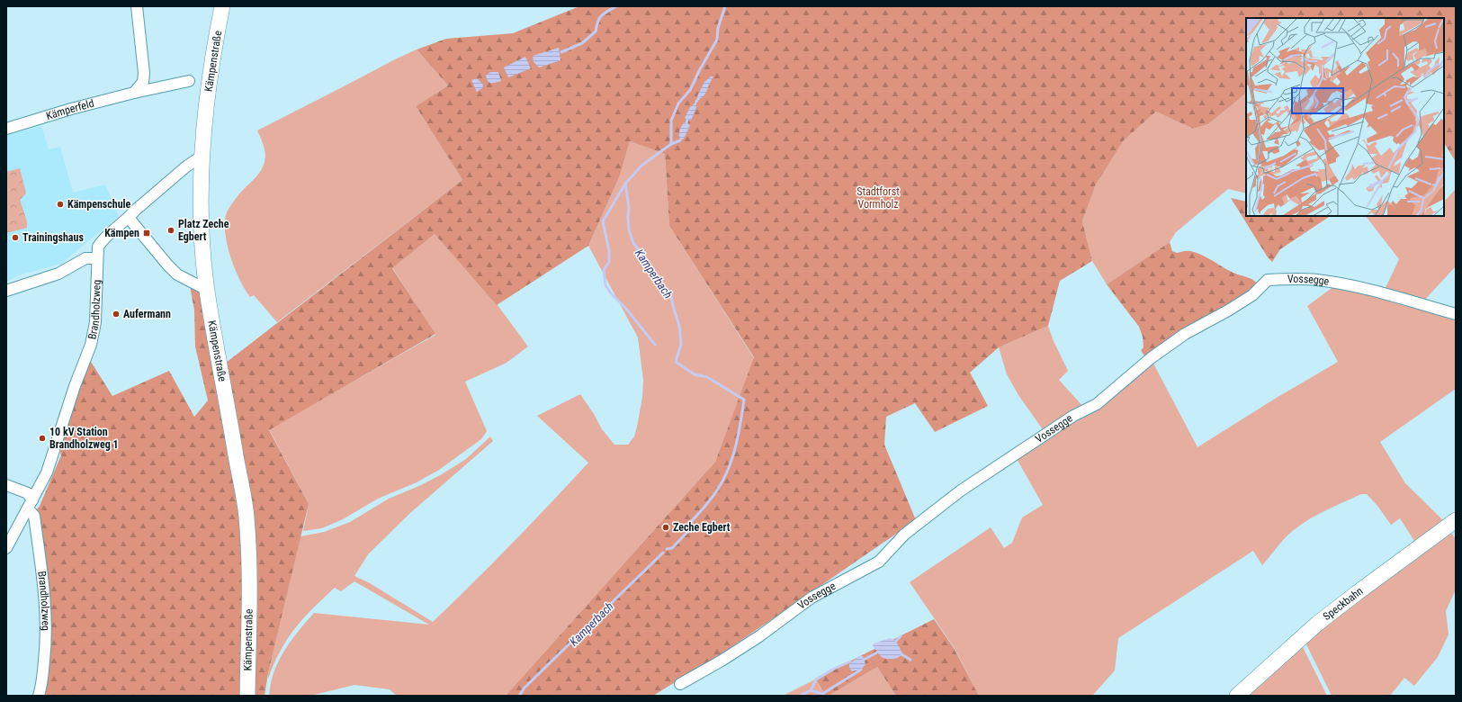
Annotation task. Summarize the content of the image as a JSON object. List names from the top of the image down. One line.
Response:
{"streets":{"street":["Kämpenstraße","Kämperfeld","Vossegge","Brandholzweg","Speckbahn"]},"crossings":[["Kämpenstraße","Brandholzweg"]],"water":["Kamperbach"],"parks":["Stadtforst Vormholz"],"places":{"other":["Kämpenschule","Platz Zeche Egbert","Trainingshaus","Aufermann","10 kV Station Brandholzweg 1","Zeche Egbert"],"transit":["Kämpen"]}}
